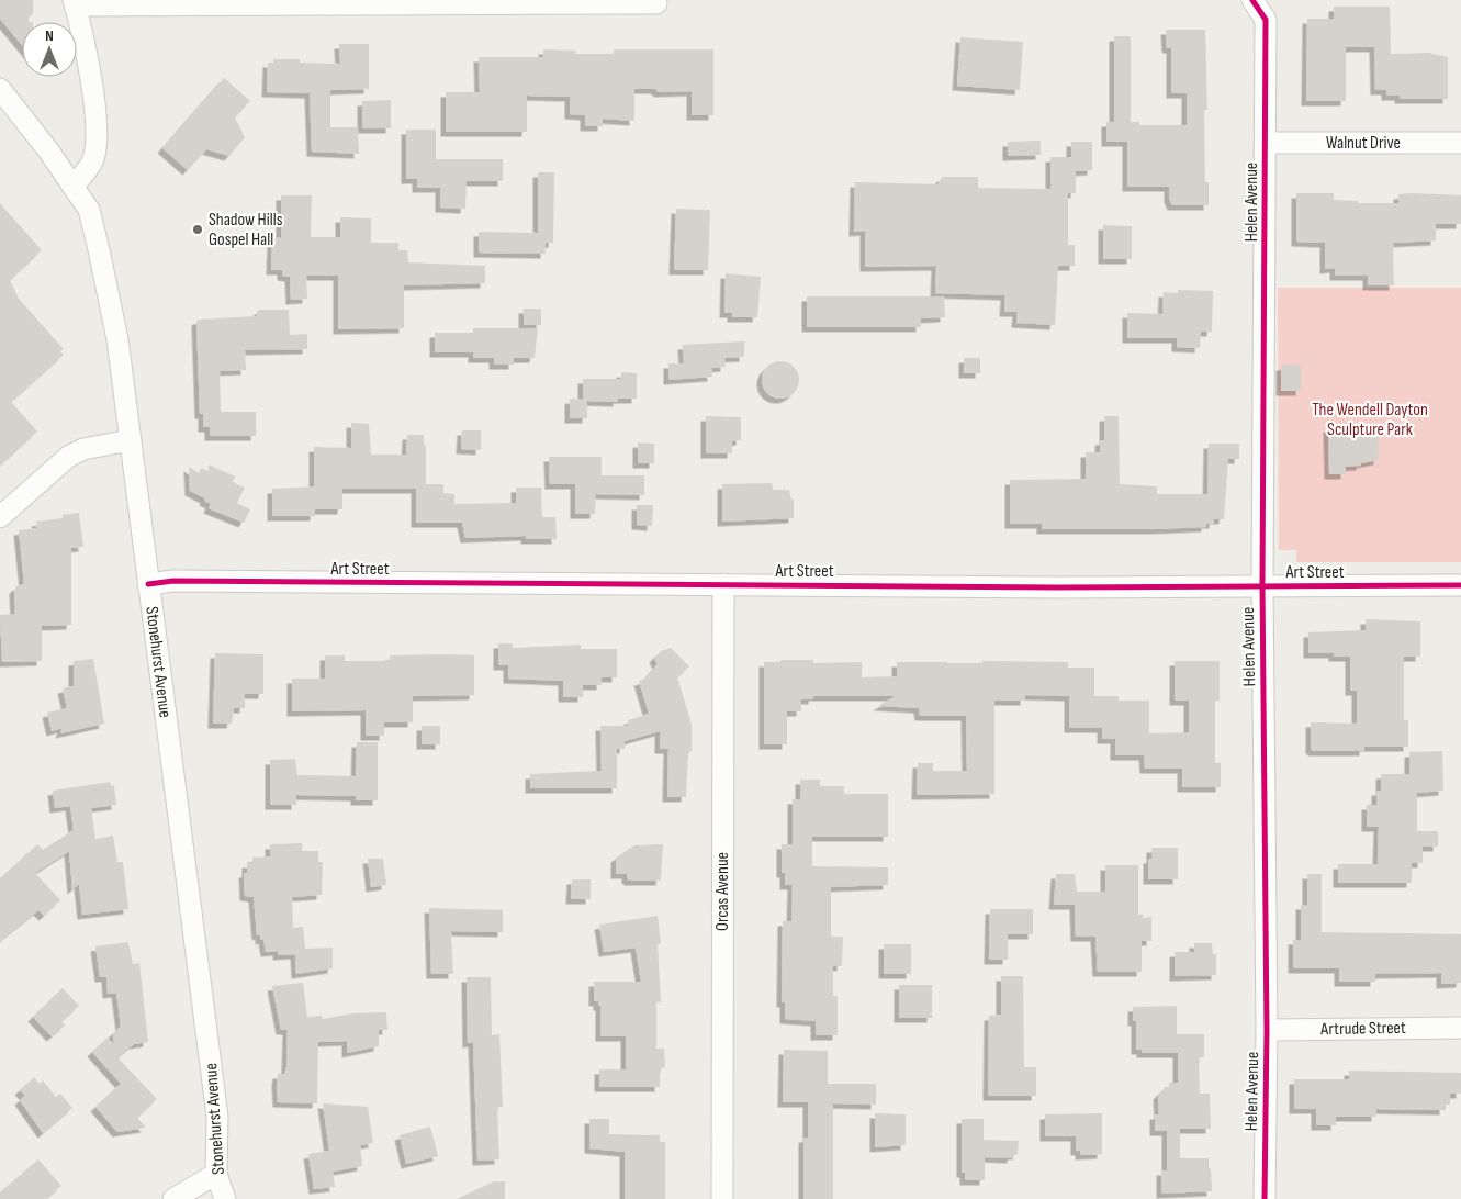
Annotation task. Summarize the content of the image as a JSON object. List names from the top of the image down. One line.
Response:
{"streets":{"street":["Walnut Drive","Helen Avenue","Art Street","Stonehurst Avenue","Orcas Avenue","Artrude Street"]},"crossings":[["Walnut Drive","Helen Avenue"],["Helen Avenue","Art Street"],["Helen Avenue","Artrude Street"],["Art Street","Stonehurst Avenue"],["Art Street","Orcas Avenue"]],"parks":["The Wendell Dayton Sculpture Park"],"places":["Shadow Hills Gospel Hall"],"north":"top"}
